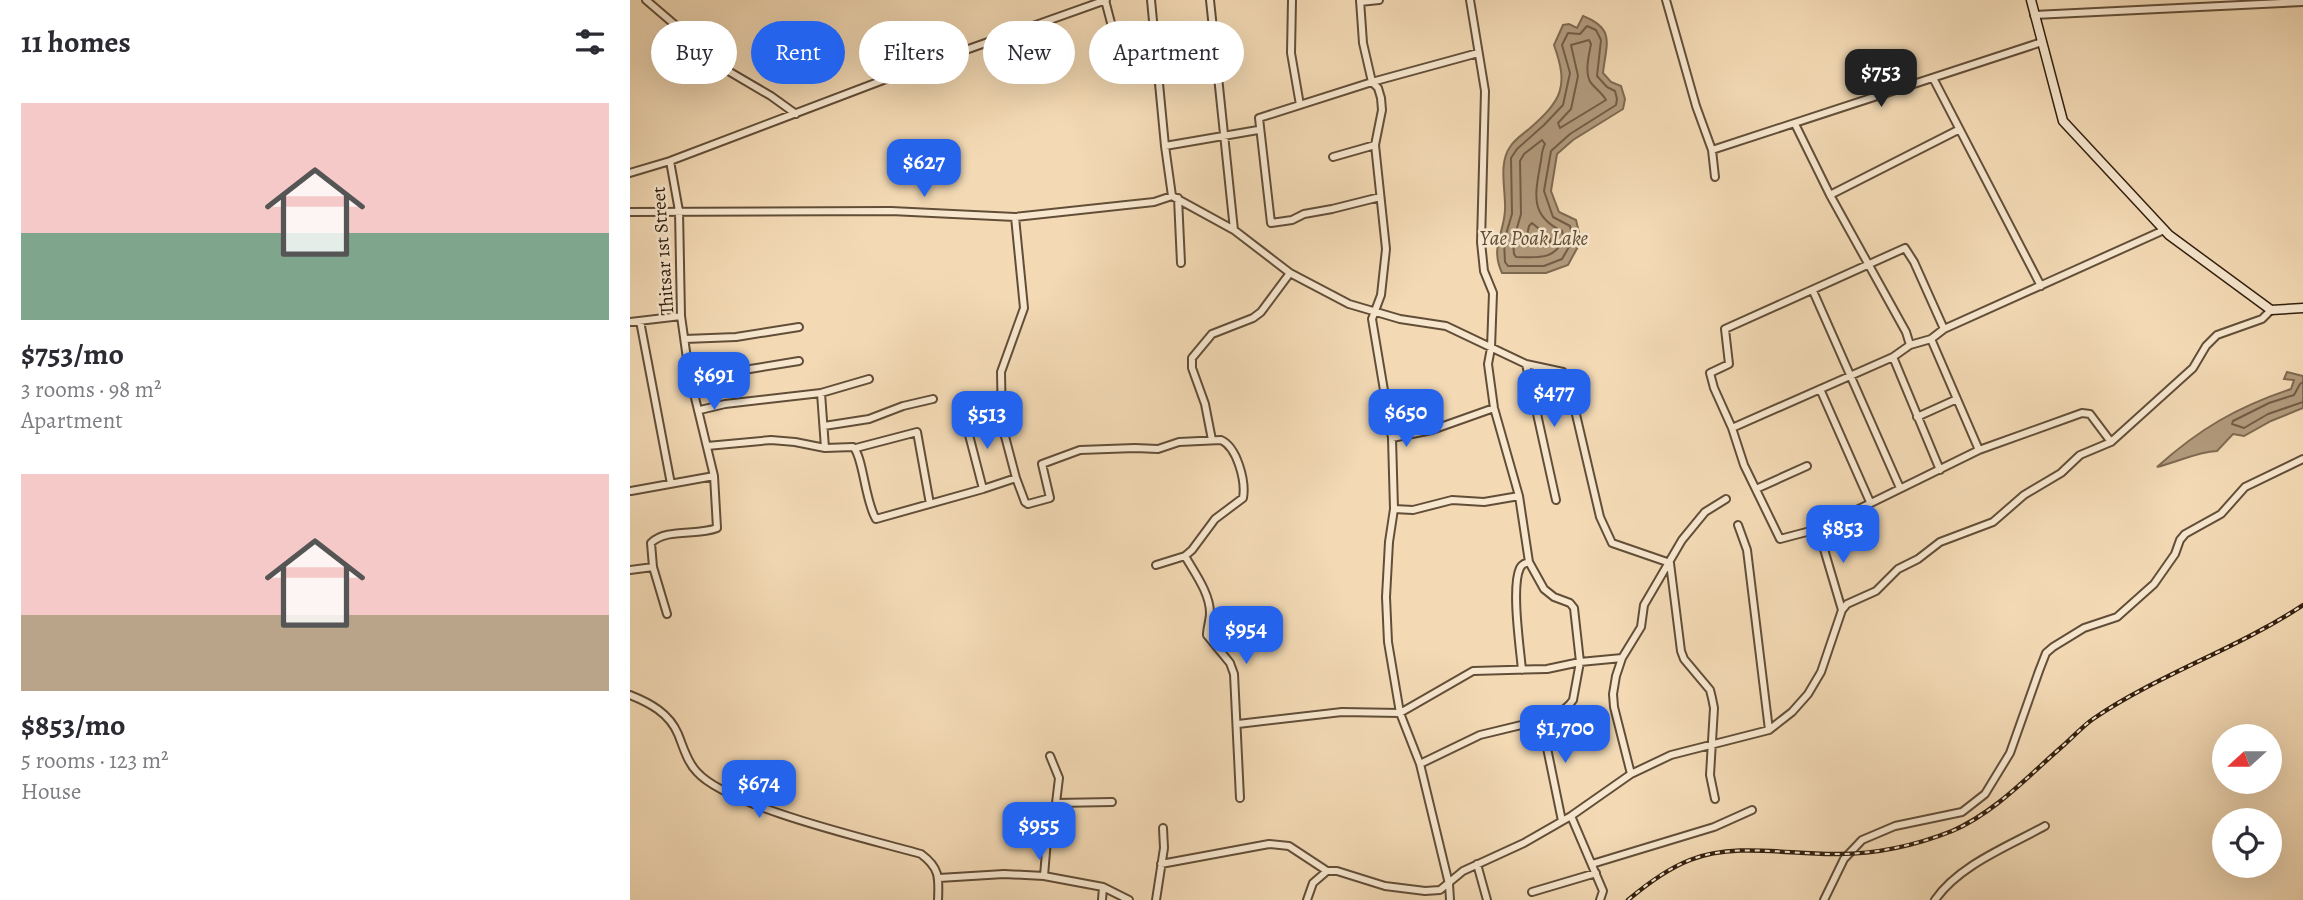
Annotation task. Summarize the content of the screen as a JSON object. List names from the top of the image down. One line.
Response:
{"streets":{"street":["Thitsar 1st Street"]},"water":["Yae Poak Lake"],"north":"left","page":{"heading":"11 homes","chip":["Buy","Rent","Filters","New","Apartment"],"price":["$753","$627","$691","$477","$650","$513","$853","$954","$1,700","$674","$955"],"list":[{"name":"$753/mo","note":"3 rooms · 98 m² · Apartment"},{"name":"$853/mo","note":"5 rooms · 123 m² · House"}]}}
